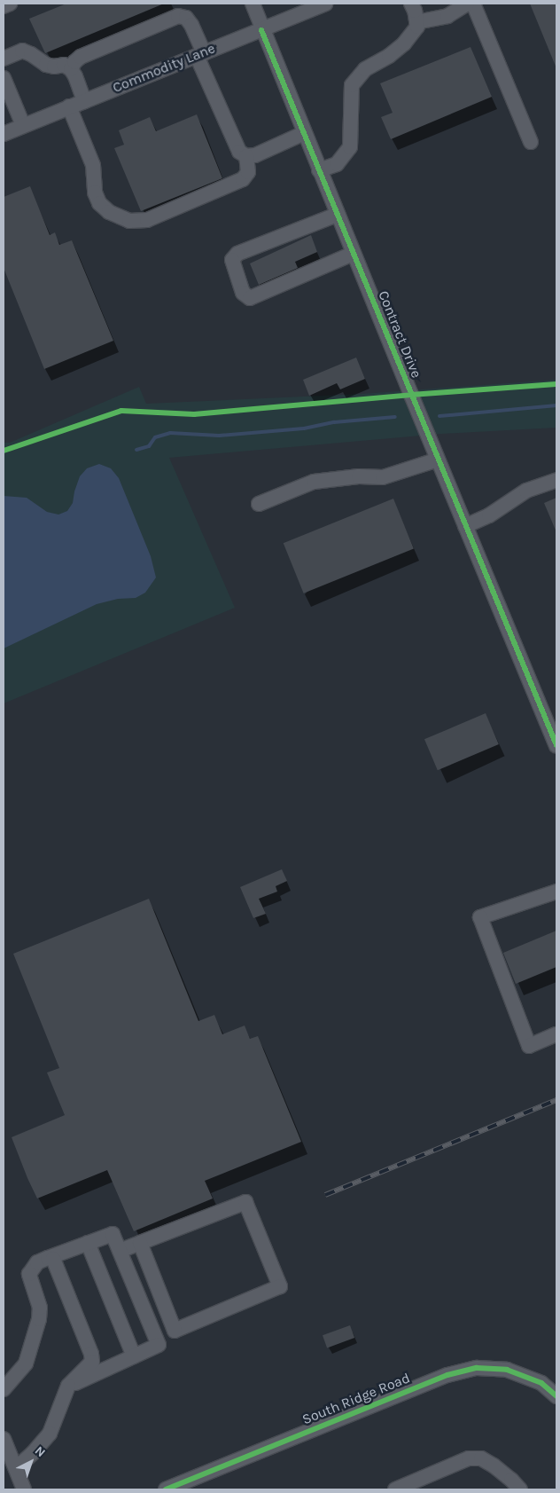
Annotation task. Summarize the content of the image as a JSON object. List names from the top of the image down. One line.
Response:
{"streets":{"street":["Commodity Lane","Contract Drive","South Ridge Road"]},"crossings":[["Commodity Lane","Contract Drive"]],"north":"top right"}
